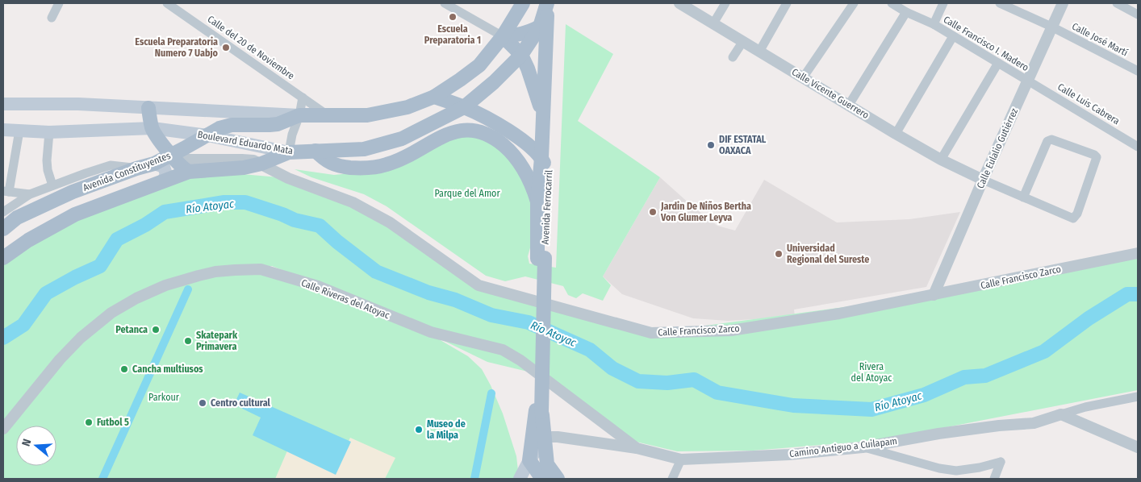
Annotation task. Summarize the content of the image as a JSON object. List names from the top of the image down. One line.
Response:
{"streets":{"main road":["Boulevard Eduardo Mata","Avenida Constituyentes","Avenida Ferrocarril"],"street":["Calle José Martí","Calle Francisco I. Madero","Calle del 20 de Noviembre","Calle Vicente Guerrero","Calle Luis Cabrera","Calle Eulalio Gutiérrez","Calle Francisco Zarco","Calle Riveras del Atoyac","Camino Antiguo a Cuilapam"]},"crossings":[["Calle José Martí","Calle Eulalio Gutiérrez"],["Calle Francisco I. Madero","Calle Luis Cabrera"],["Calle Francisco I. Madero","Calle Eulalio Gutiérrez"],["Calle Vicente Guerrero","Calle Eulalio Gutiérrez"],["Calle Luis Cabrera","Calle Eulalio Gutiérrez"],["Boulevard Eduardo Mata","Avenida Constituyentes"],["Boulevard Eduardo Mata","Avenida Ferrocarril"],["Calle Eulalio Gutiérrez","Calle Francisco Zarco"],["Avenida Constituyentes","Calle Francisco Zarco"],["Calle Riveras del Atoyac","Camino Antiguo a Cuilapam"]],"water":["Río Atoyac"],"parks":["Parque del Amor","Rivera del Atoyac","Parkour"],"places":["Escuela Preparatoria 1","Escuela Preparatoria Numero 7 Uabjo","DIF ESTATAL OAXACA","Jardin De Niños Bertha Von Glumer Leyva","Universidad Regional del Sureste","Petanca","Skatepark Primavera","Cancha multiusos","Centro cultural","Futbol 5","Museo de la Milpa"],"north":"left"}
